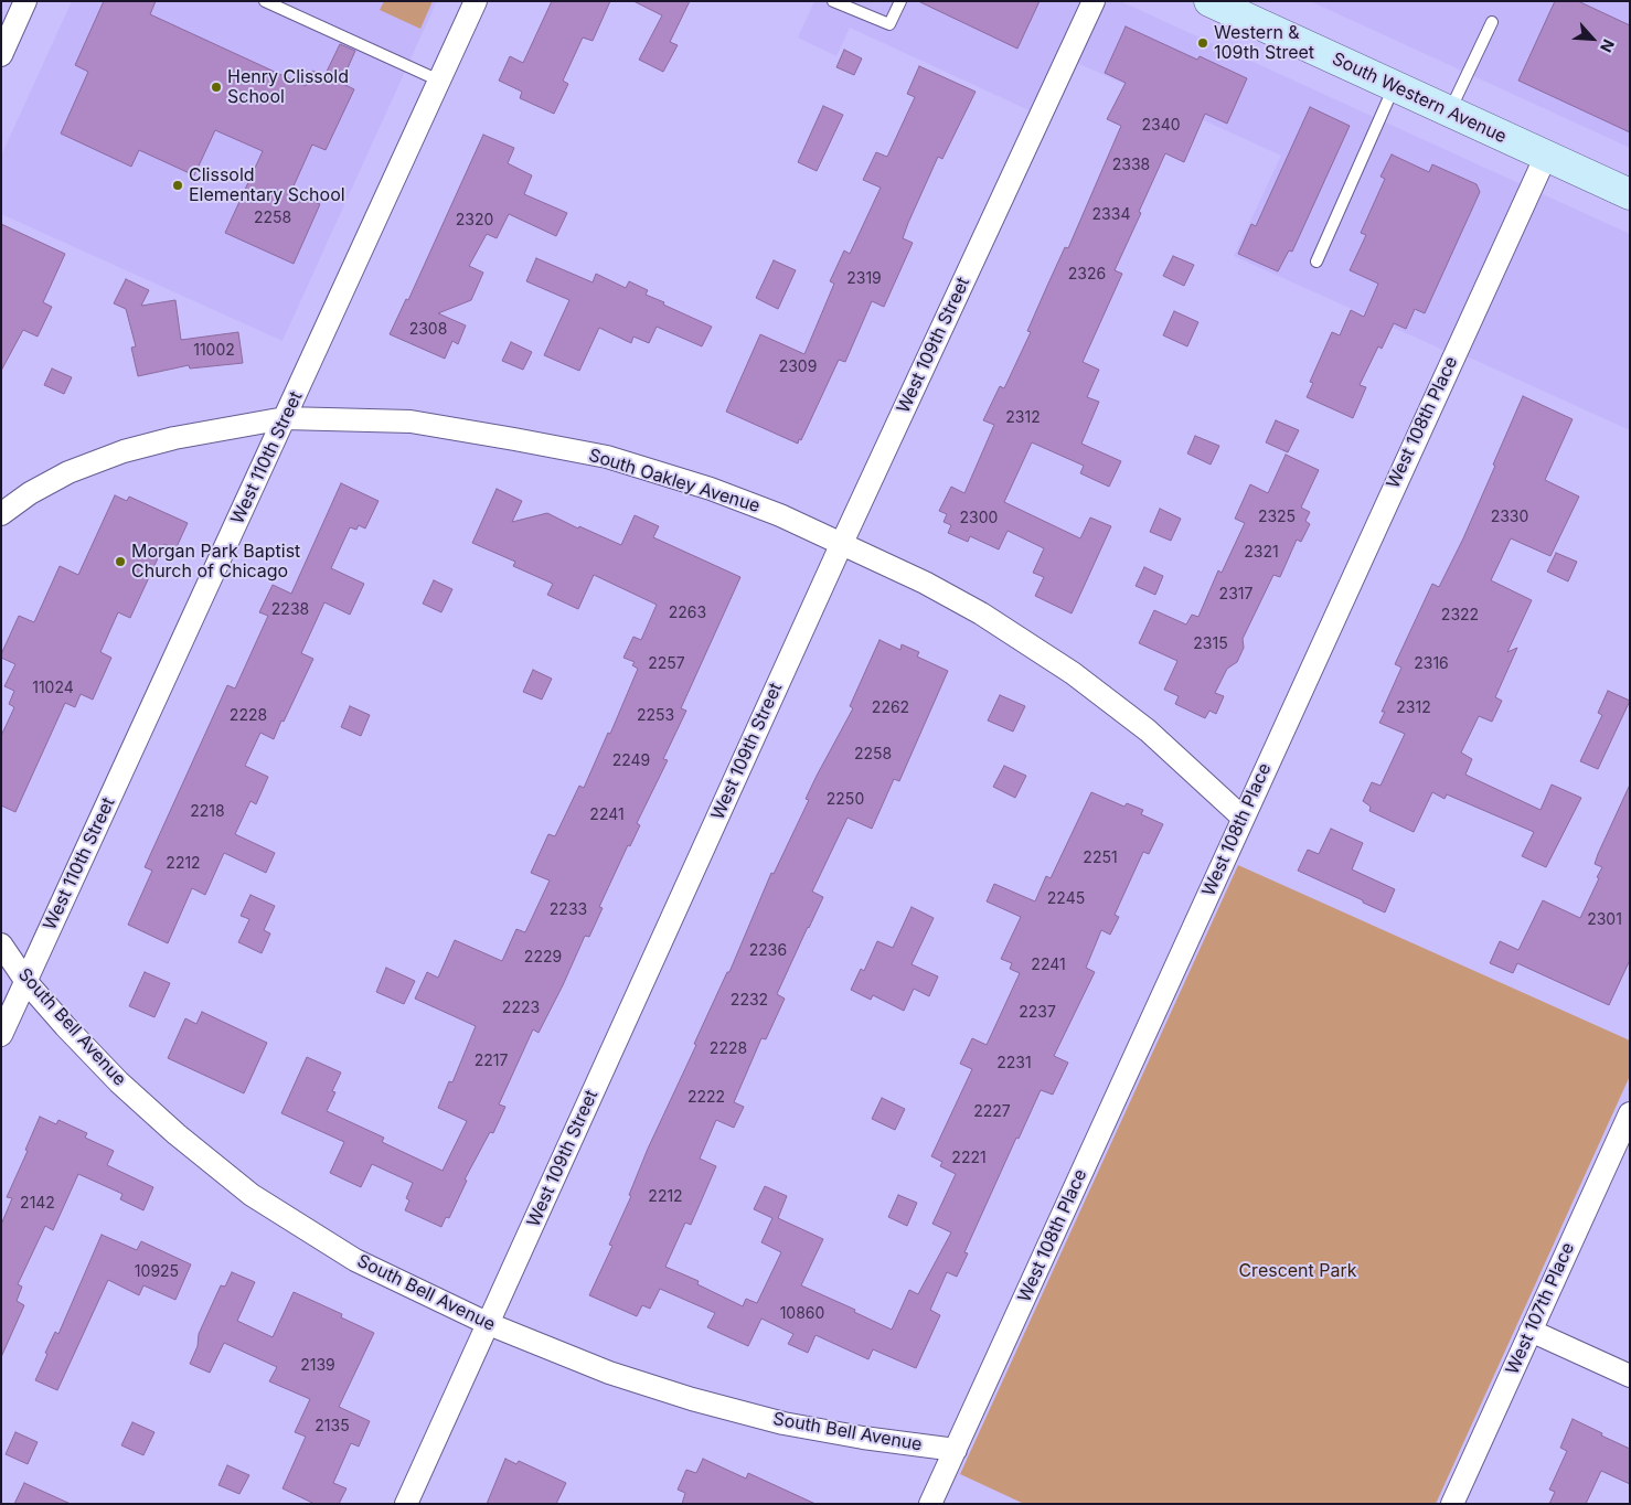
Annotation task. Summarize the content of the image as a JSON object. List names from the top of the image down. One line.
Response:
{"streets":{"main road":["South Western Avenue"],"street":["West 109th Street","West 108th Place","West 110th Street","South Oakley Avenue","South Bell Avenue","West 107th Place"]},"crossings":[["South Western Avenue","West 108th Place"],["West 109th Street","South Oakley Avenue"],["West 109th Street","South Bell Avenue"],["West 108th Place","South Oakley Avenue"],["West 108th Place","South Bell Avenue"],["West 110th Street","South Oakley Avenue"],["West 110th Street","South Bell Avenue"]],"parks":["Crescent Park"],"places":["Western & 109th Street","Henry Clissold School","Clissold Elementary School","Morgan Park Baptist Church of Chicago"],"house_numbers":["2340","2338","2334","2258","2320","2326","2319","2308","11002","2309","2312","2325","2330","2300","2321","2317","2238","2263","2322","2315","2257","2316","11024","2262","2312","2228","2253","2258","2249","2250","2218","2241","2251","2212","2245","2233","2301","2236","2229","2241","2232","2223","2237","2228","2217","2231","2222","2227","2221","2212","2142","10925","10860","2139","2135"],"north":"bottom right"}
